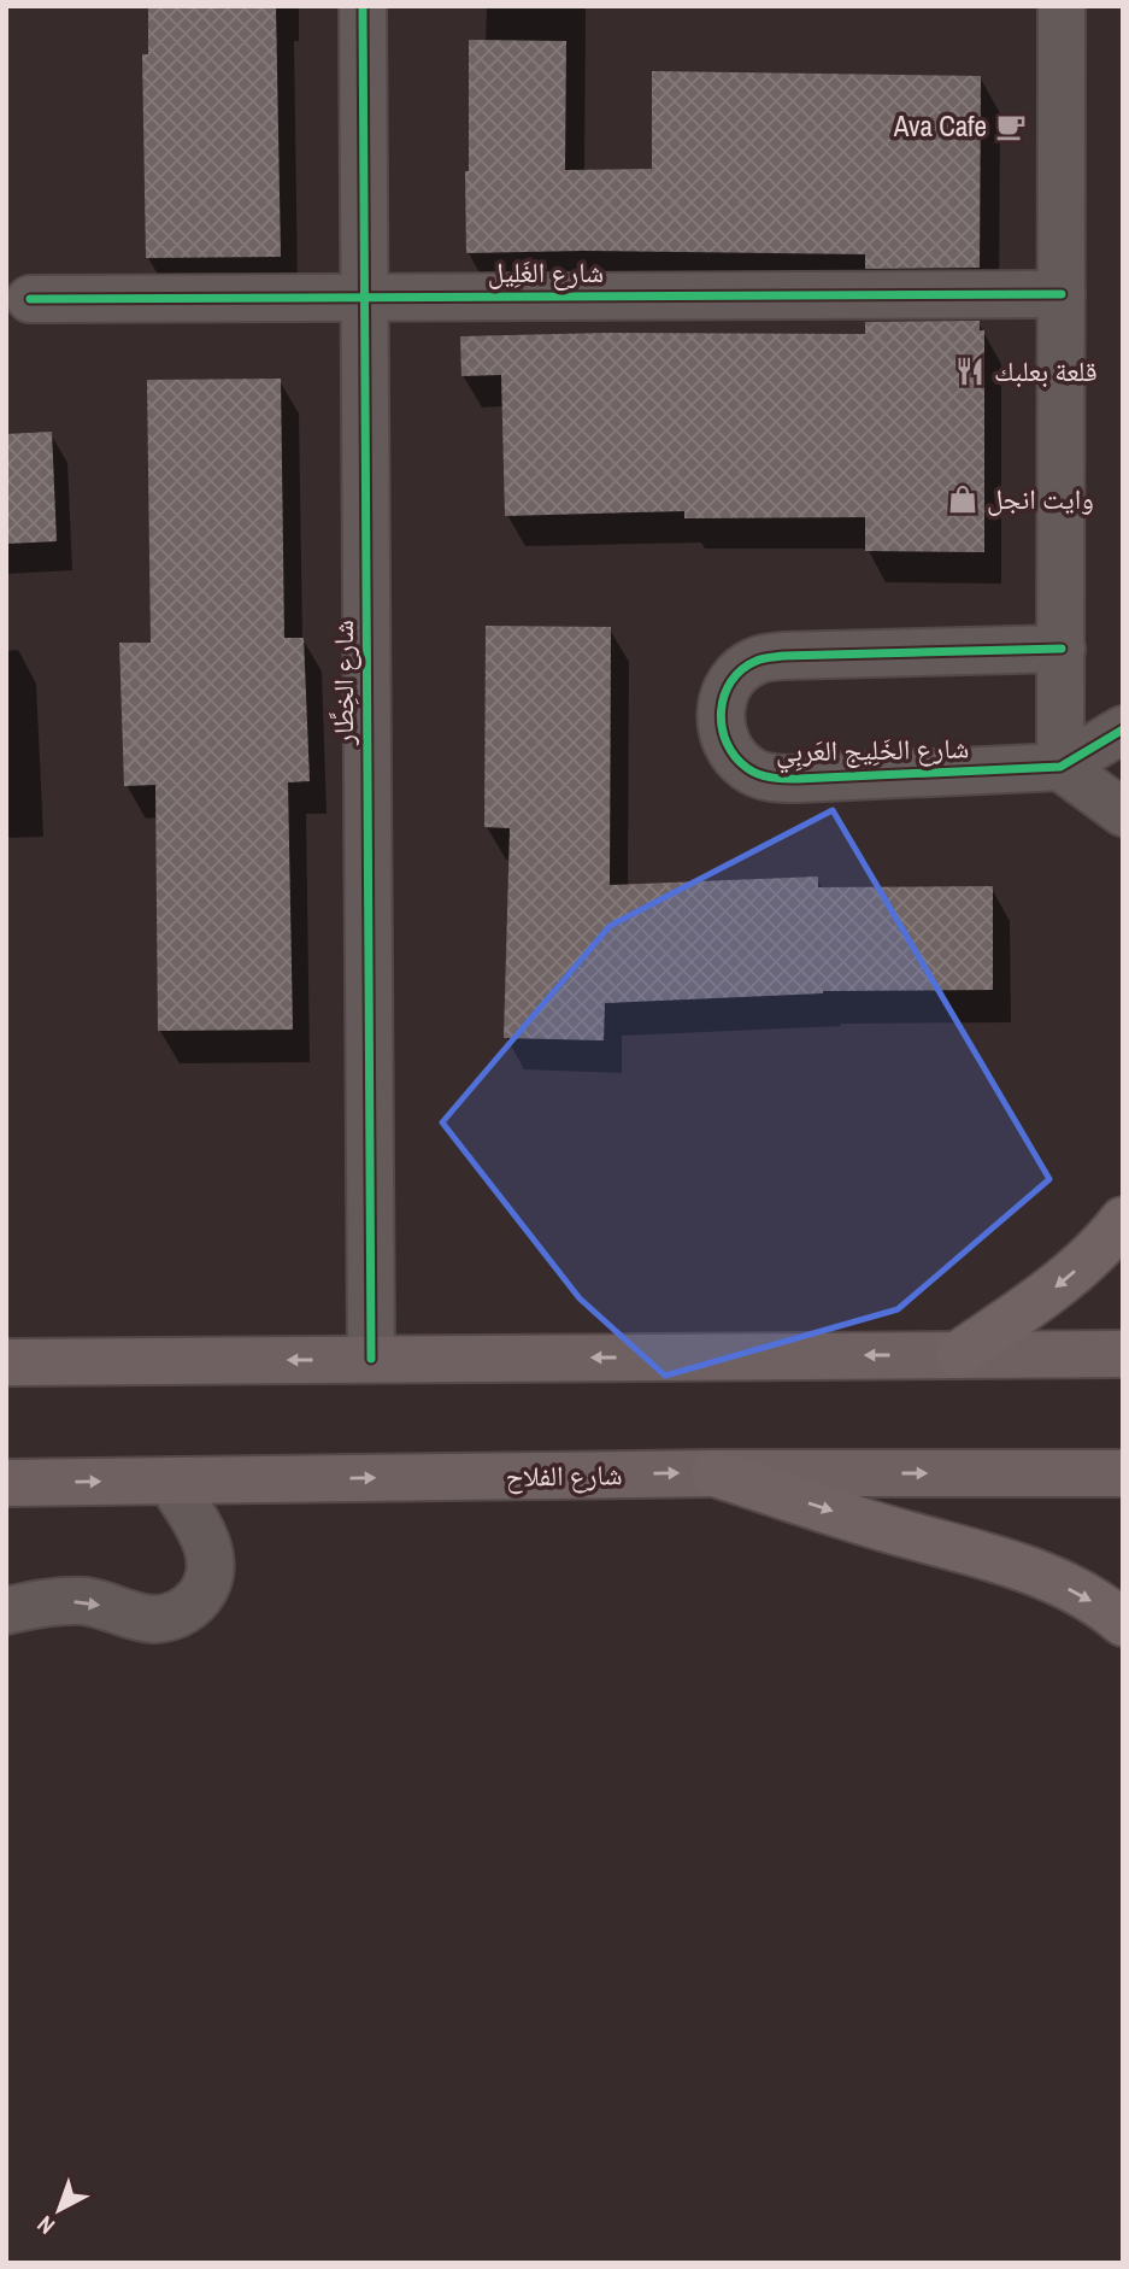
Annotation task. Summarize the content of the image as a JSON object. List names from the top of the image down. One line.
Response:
{"streets":{"main road":["شارع الفلاح"],"street":["شارع الغَلِيل","شارع الخِطَّار","شارع الخَلِيج العَربِي"]},"crossings":[["شارع الغَلِيل","شارع الخِطَّار"]],"places":{"cafe":["Ava Cafe"],"restaurant":["قلعة بعلبك"],"shop":["وايت انجل"]},"north":"bottom left"}
